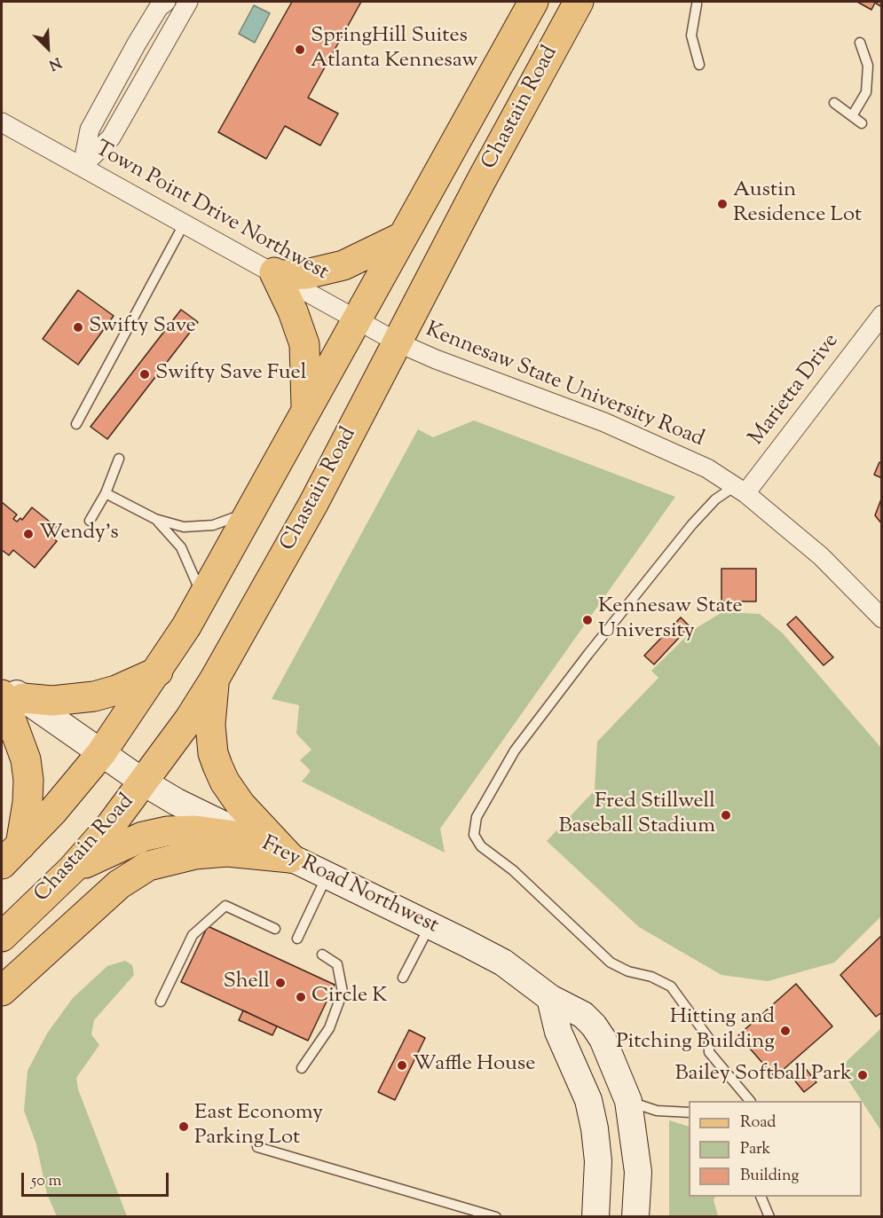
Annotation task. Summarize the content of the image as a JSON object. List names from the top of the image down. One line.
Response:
{"streets":{"main road":["Chastain Road","Frey Road Northwest"],"street":["Town Point Drive Northwest","Kennesaw State University Road","Marietta Drive"]},"crossings":[["Chastain Road","Town Point Drive Northwest"],["Chastain Road","Kennesaw State University Road"],["Chastain Road","Frey Road Northwest"],["Town Point Drive Northwest","Kennesaw State University Road"],["Kennesaw State University Road","Marietta Drive"]],"places":["SpringHill Suites Atlanta Kennesaw","Austin Residence Lot","Swifty Save","Swifty Save Fuel","Wendy's","Kennesaw State University","Fred Stillwell Baseball Stadium","Shell","Circle K","Hitting and Pitching Building","Waffle House","Bailey Softball Park","East Economy Parking Lot"],"legend":["Road","Park","Building"],"scale_bar":"50 m","north":"bottom right"}
